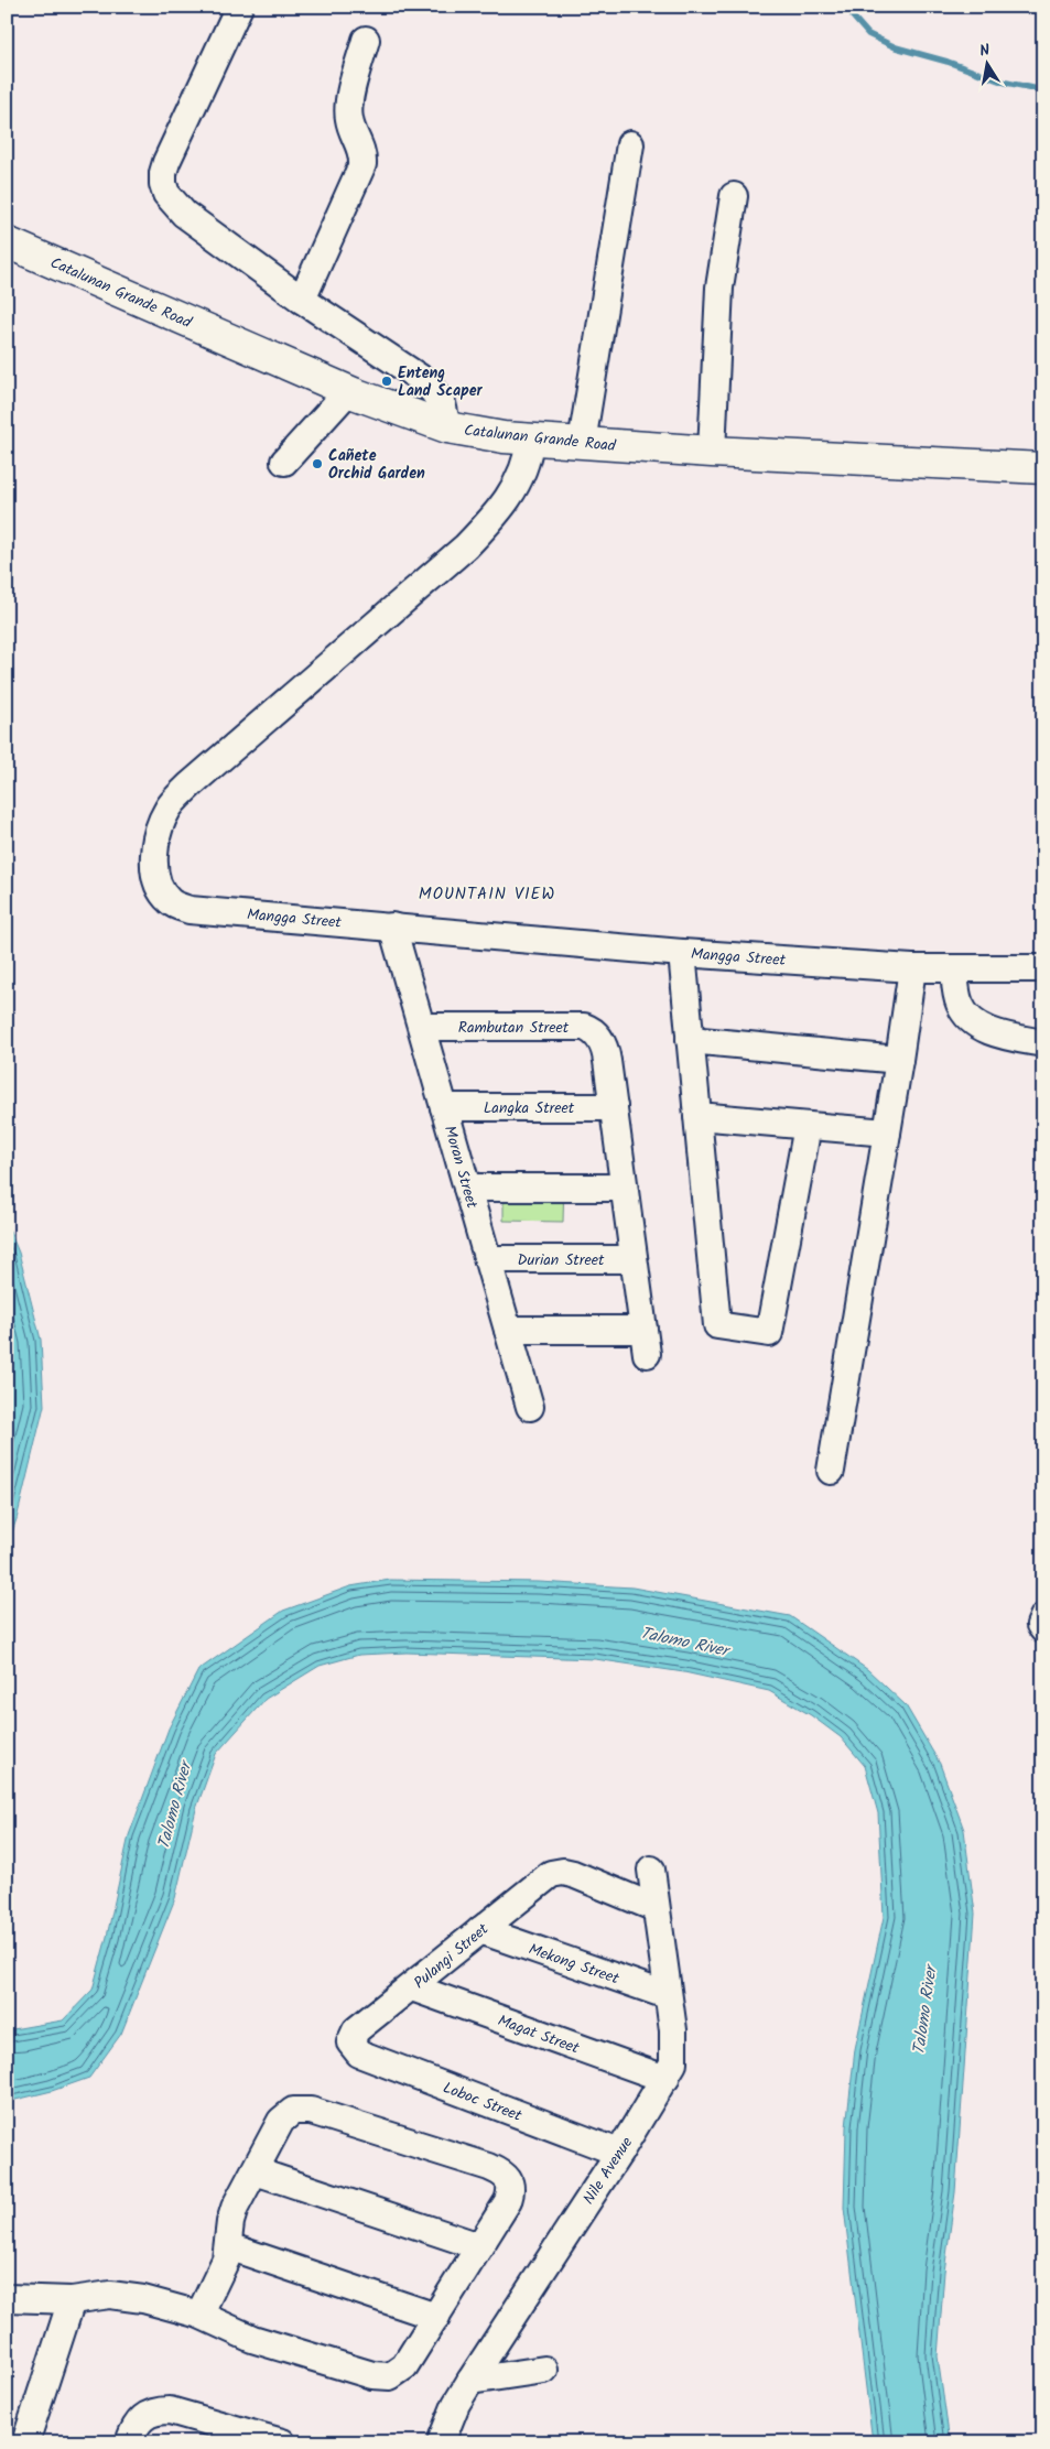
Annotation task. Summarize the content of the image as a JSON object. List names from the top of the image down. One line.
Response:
{"streets":{"main road":["Catalunan Grande Road"],"street":["Mangga Street","Rambutan Street","Langka Street","Moran Street","Durian Street","Pulangi Street","Mekong Street","Magat Street","Loboc Street","Nile Avenue"]},"crossings":[["Catalunan Grande Road","Mangga Street"],["Mangga Street","Moran Street"],["Rambutan Street","Langka Street"],["Rambutan Street","Moran Street"],["Langka Street","Moran Street"],["Moran Street","Durian Street"],["Pulangi Street","Mekong Street"],["Pulangi Street","Magat Street"],["Pulangi Street","Loboc Street"],["Pulangi Street","Nile Avenue"],["Mekong Street","Nile Avenue"],["Magat Street","Nile Avenue"],["Loboc Street","Nile Avenue"]],"districts":["MOUNTAIN VIEW"],"water":["Talomo River"],"places":["Enteng Land Scaper","Cañete Orchid Garden"],"north":"top"}
